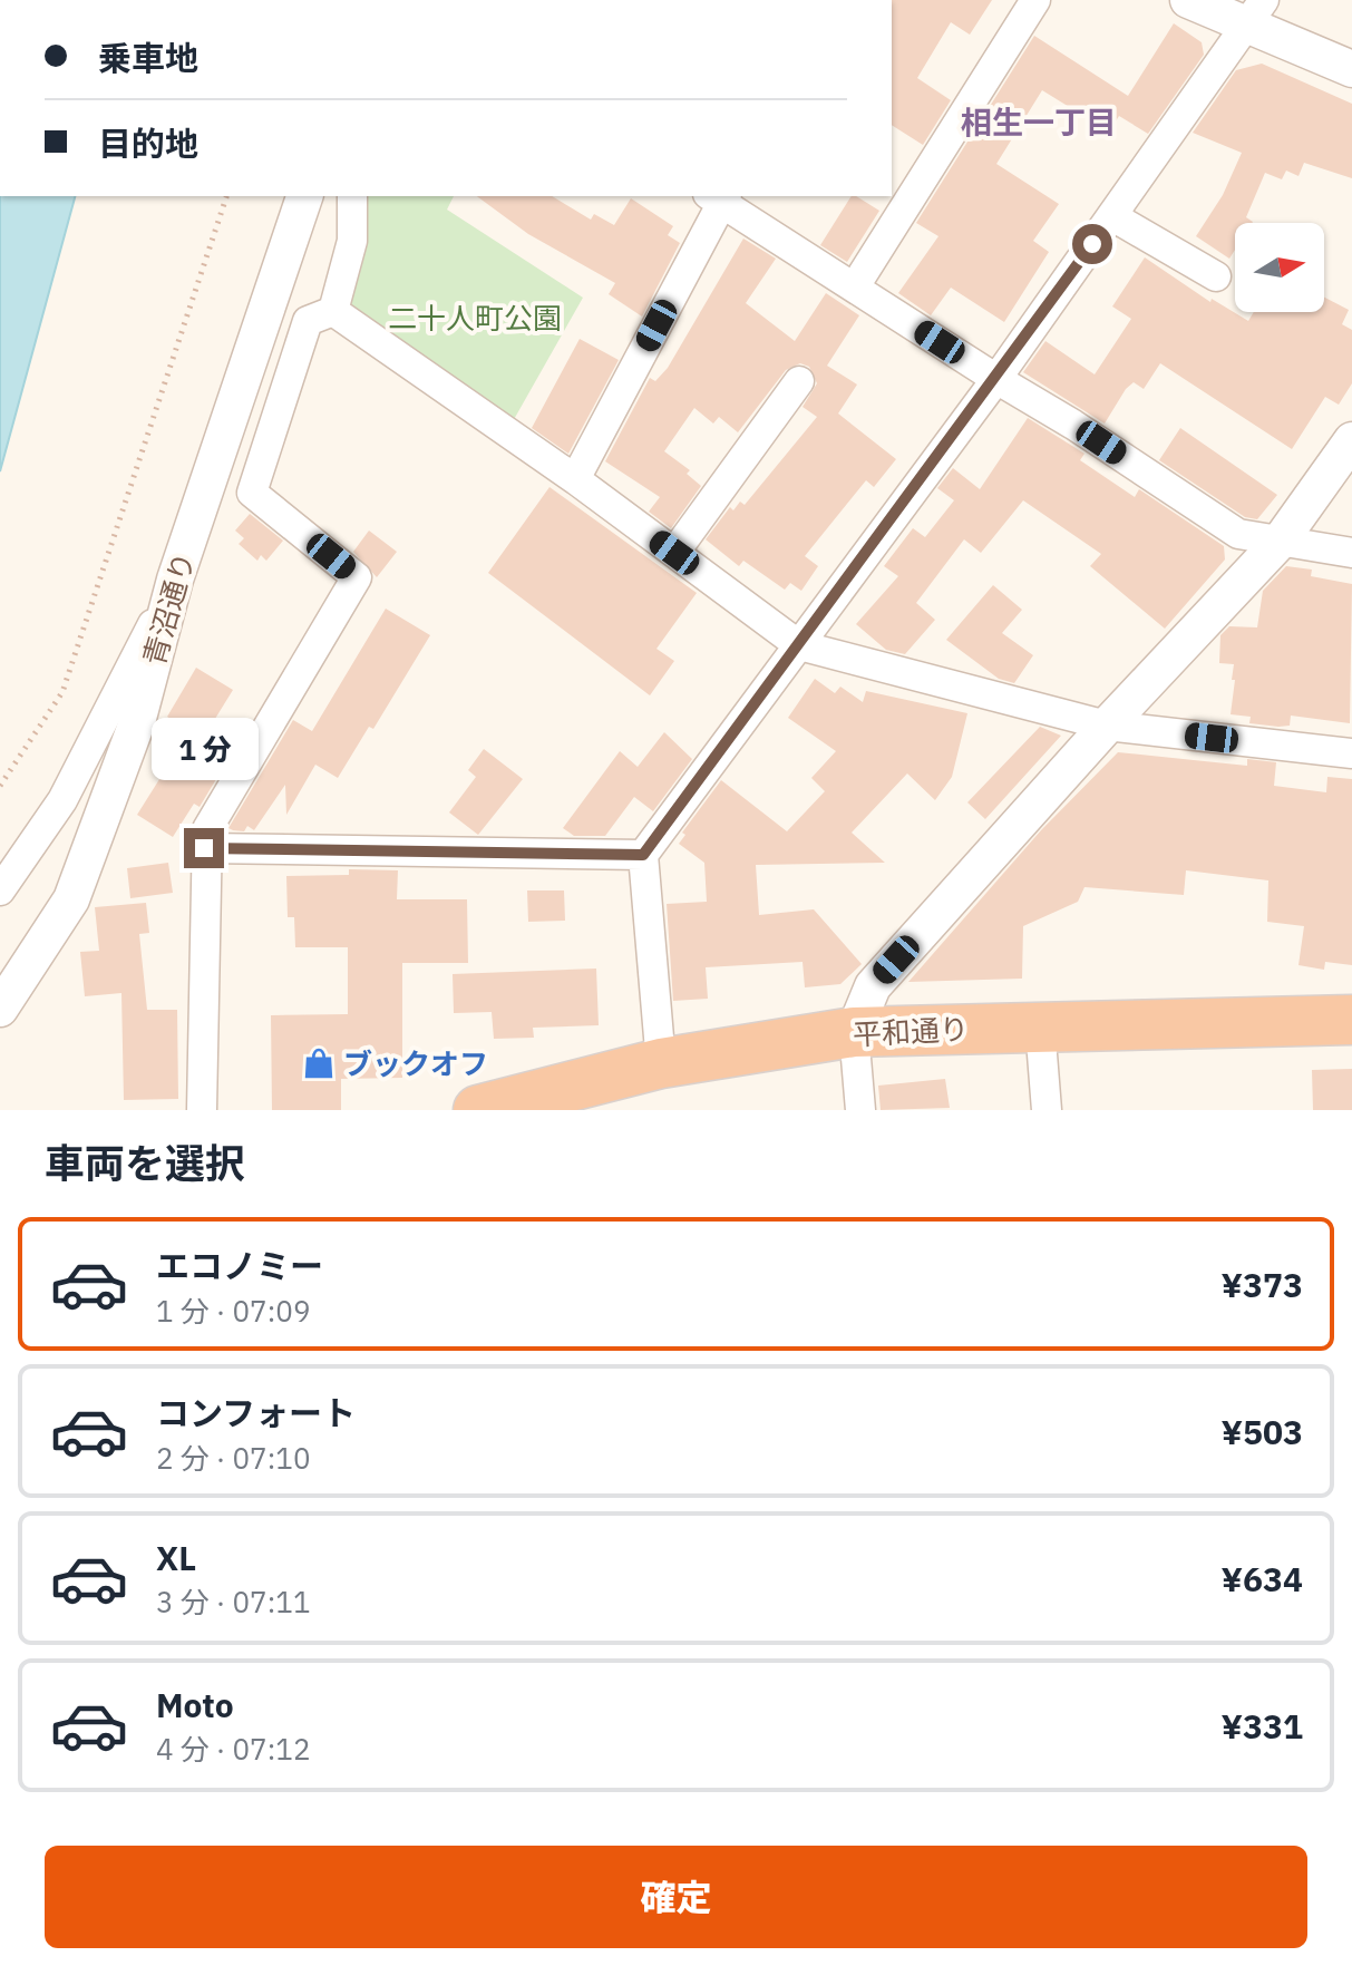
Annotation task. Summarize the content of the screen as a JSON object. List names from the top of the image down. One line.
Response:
{"streets":{"highway":["平和通り"],"street":["青沼通り"]},"districts":["相生一丁目"],"parks":["二十人町公園"],"places":{"shop":["ブックオフ"]},"north":"right","page":{"banner":["乗車地","目的地"],"bubble":"1 分","heading":"車両を選択","list":[{"name":"エコノミー","note":"1 分 · 07:09","value":"¥373"},{"name":"コンフォート","note":"2 分 · 07:10","value":"¥503"},{"name":"XL","note":"3 分 · 07:11","value":"¥634"},{"name":"Moto","note":"4 分 · 07:12","value":"¥331"}],"buttons":"確定"}}
